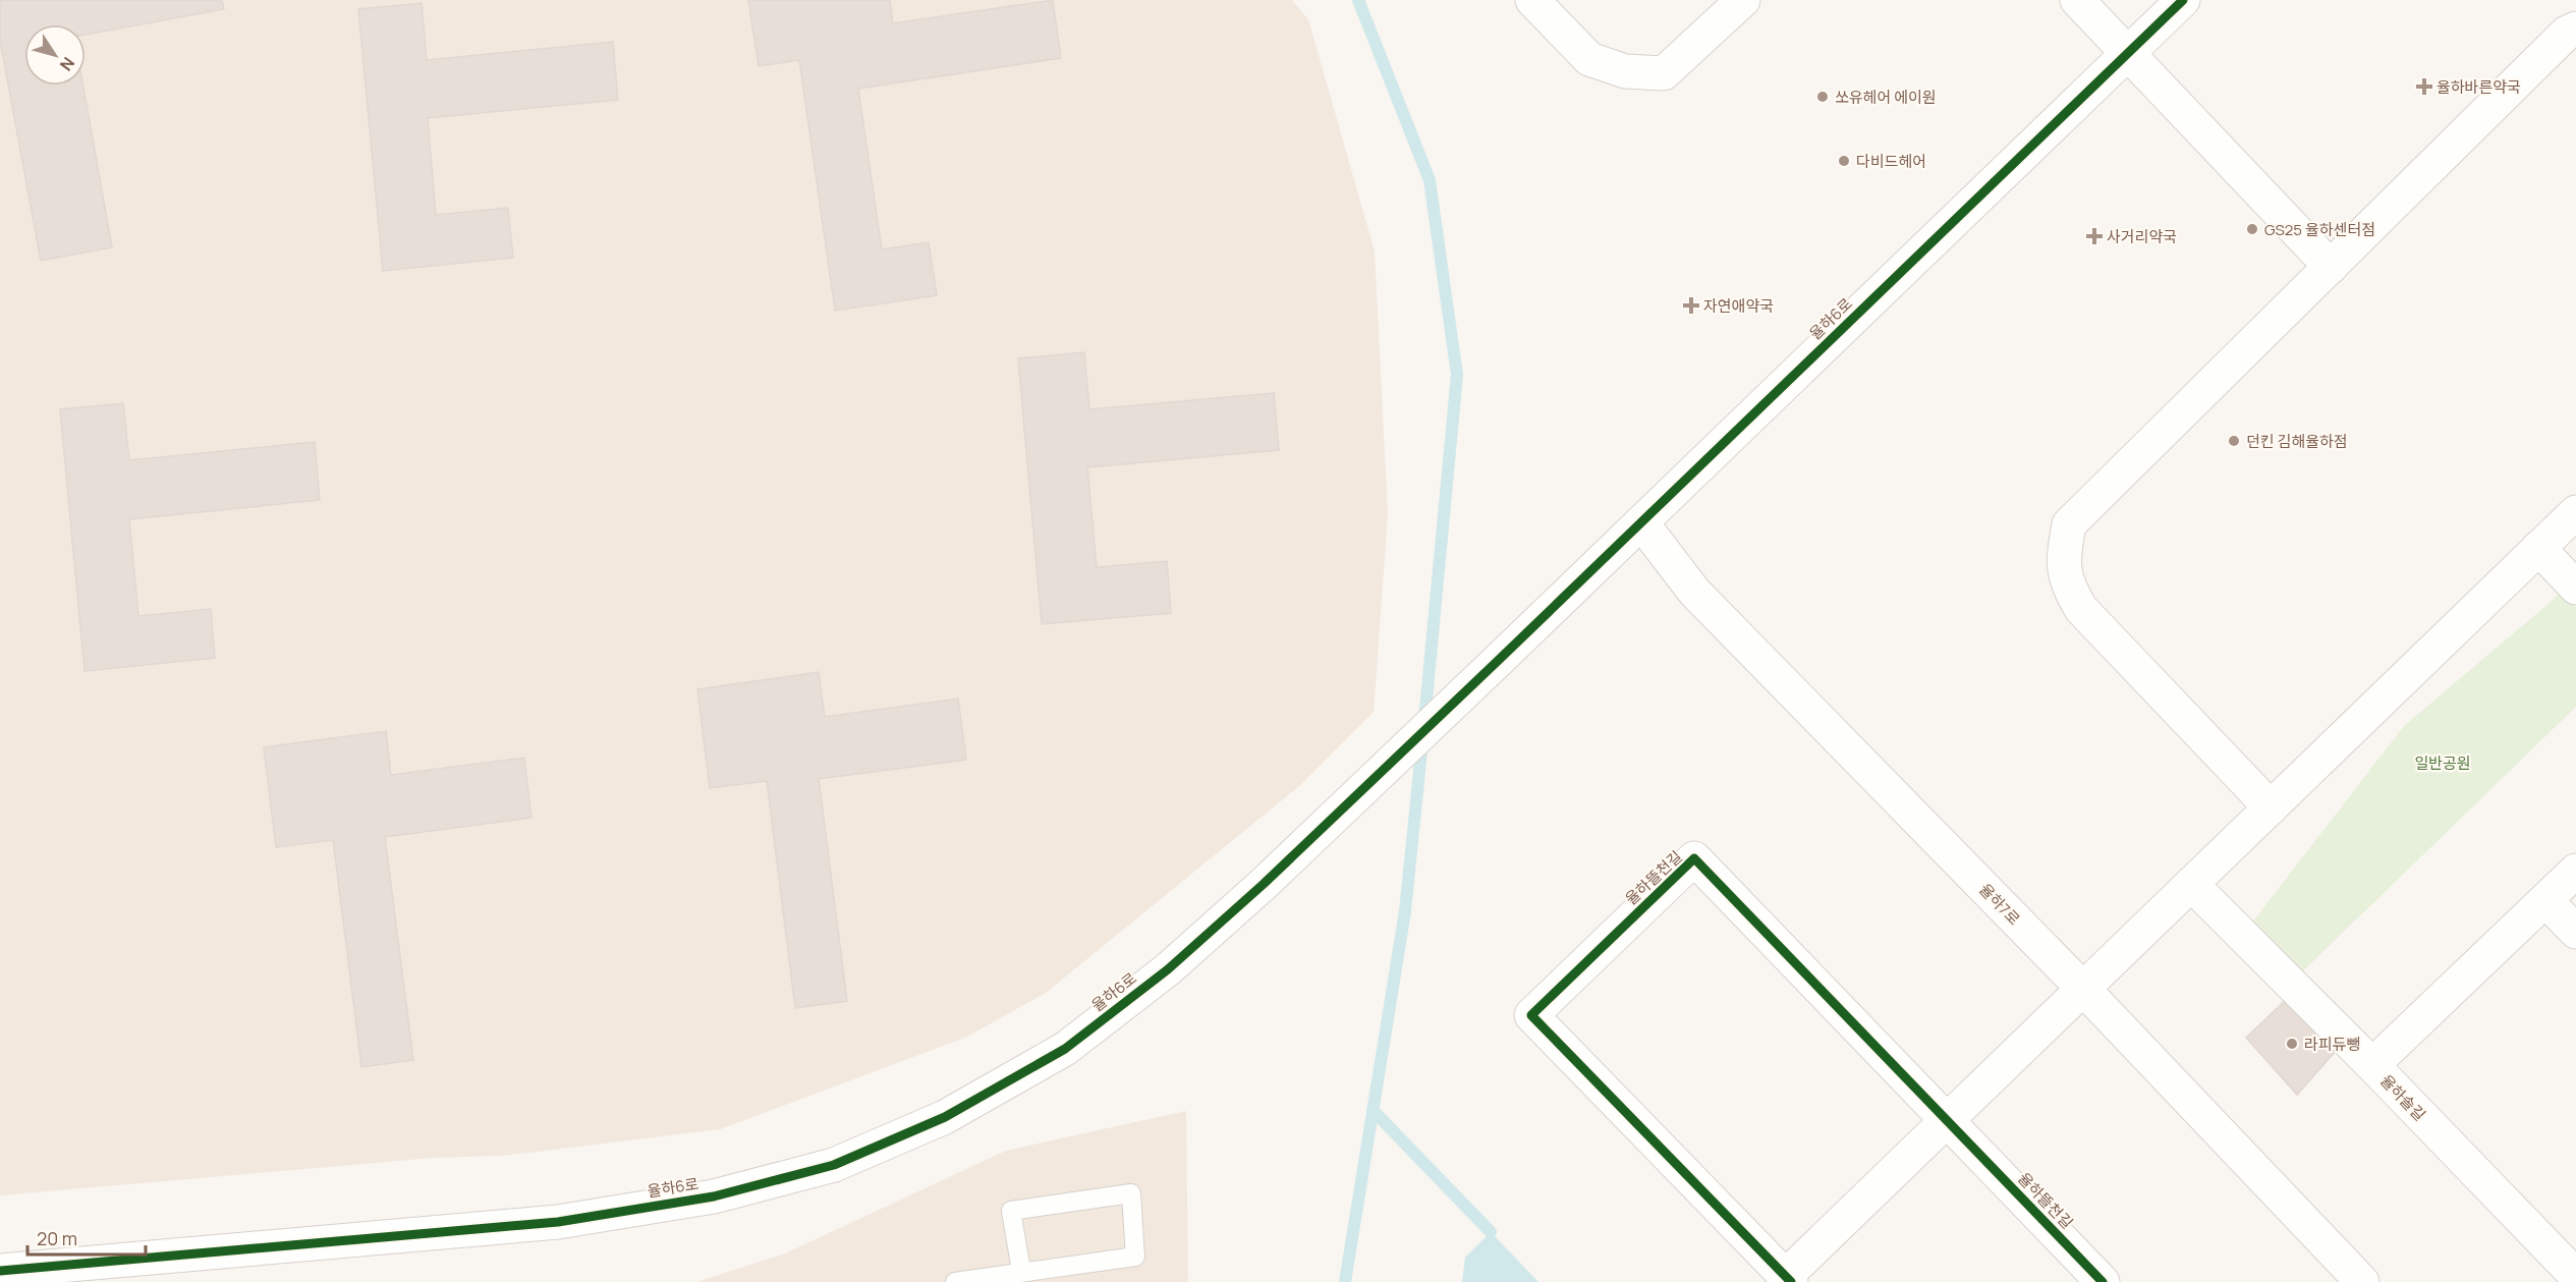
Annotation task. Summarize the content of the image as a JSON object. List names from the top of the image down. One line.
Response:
{"streets":{"street":["율하6로","율하뜰천길","율하7로","율하솔길"]},"crossings":[["율하6로","율하7로"]],"parks":["일반공원"],"places":{"health":["율하바른약국","사거리약국","자연애약국"],"other":["쏘유헤어 에이원","다비드헤어","GS25 율하센터점","던킨 김해율하점","라피듀뺑"]},"scale_bar":"20 m","north":"bottom right"}
